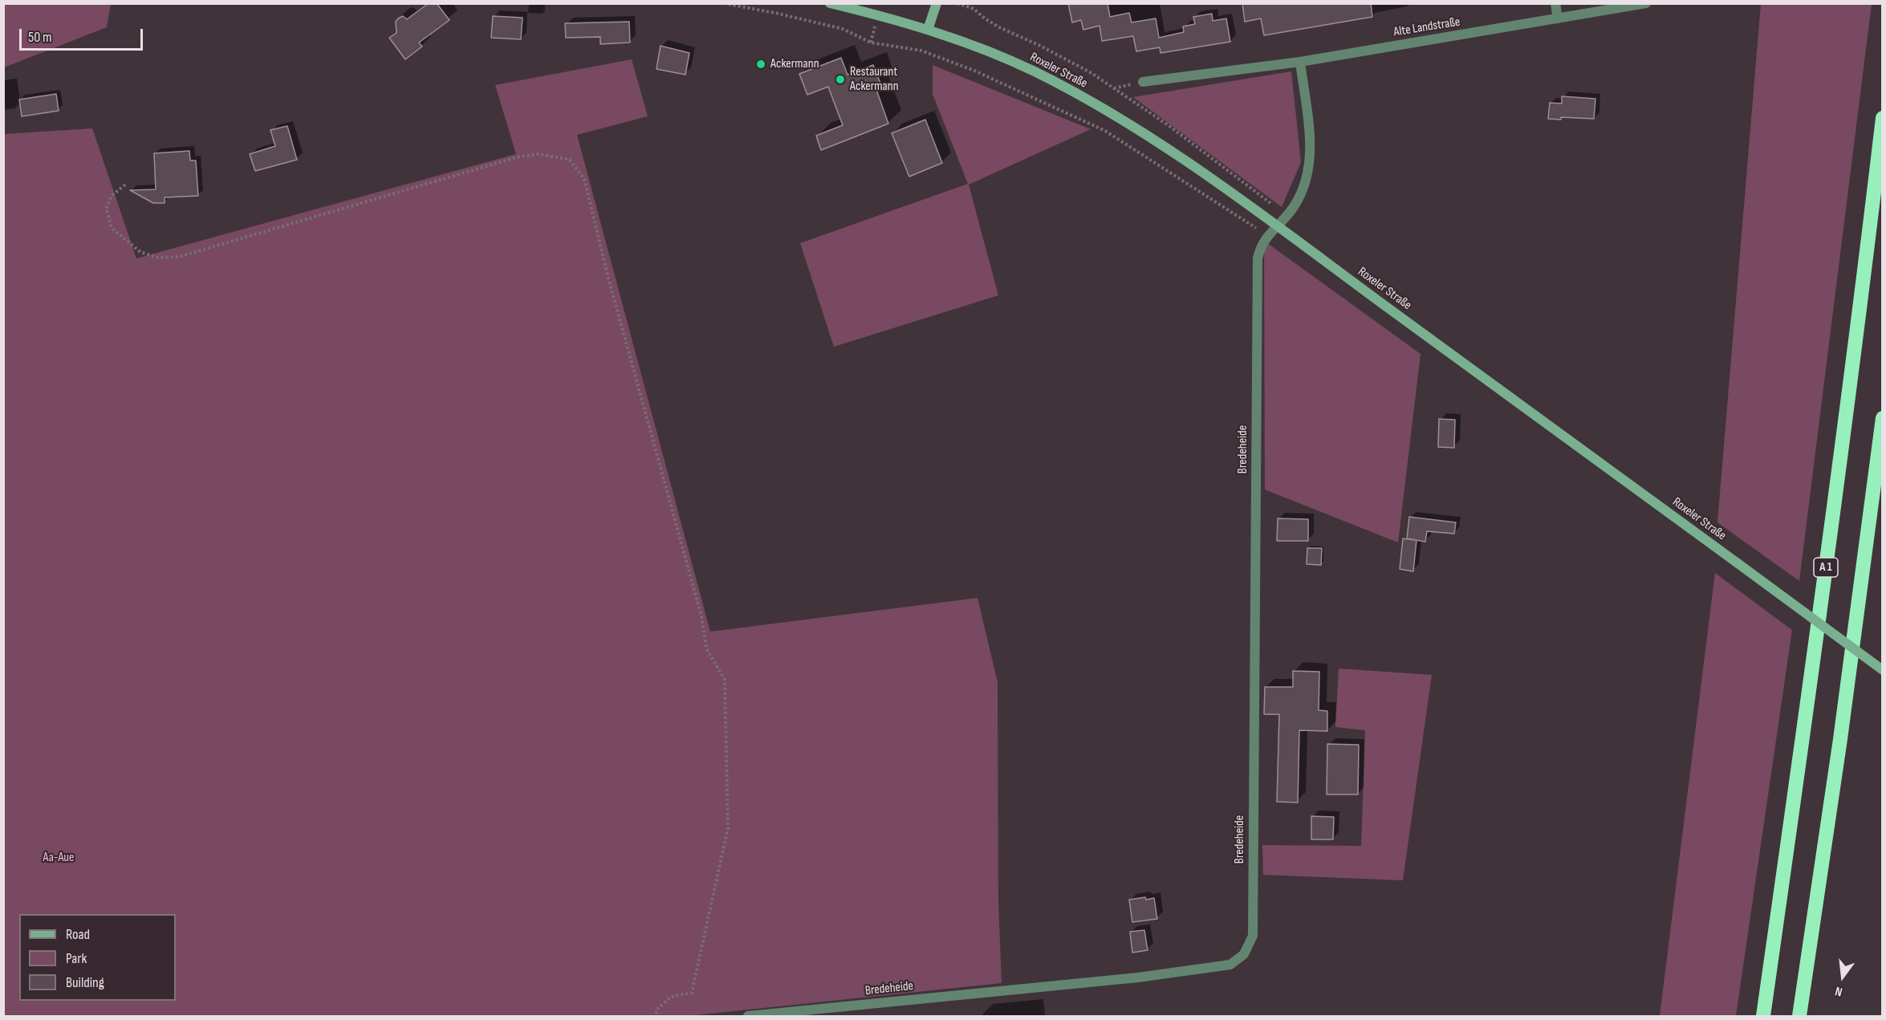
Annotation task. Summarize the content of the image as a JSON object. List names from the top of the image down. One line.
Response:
{"streets":{"highway":["A 1"],"main road":["Roxeler Straße"],"street":["Alte Landstraße","Bredeheide"]},"crossings":[["Roxeler Straße","Bredeheide"]],"parks":["Aa-Aue"],"places":["Ackermann","Restaurant Ackermann"],"legend":["Road","Park","Building"],"scale_bar":"50 m","north":"bottom"}
